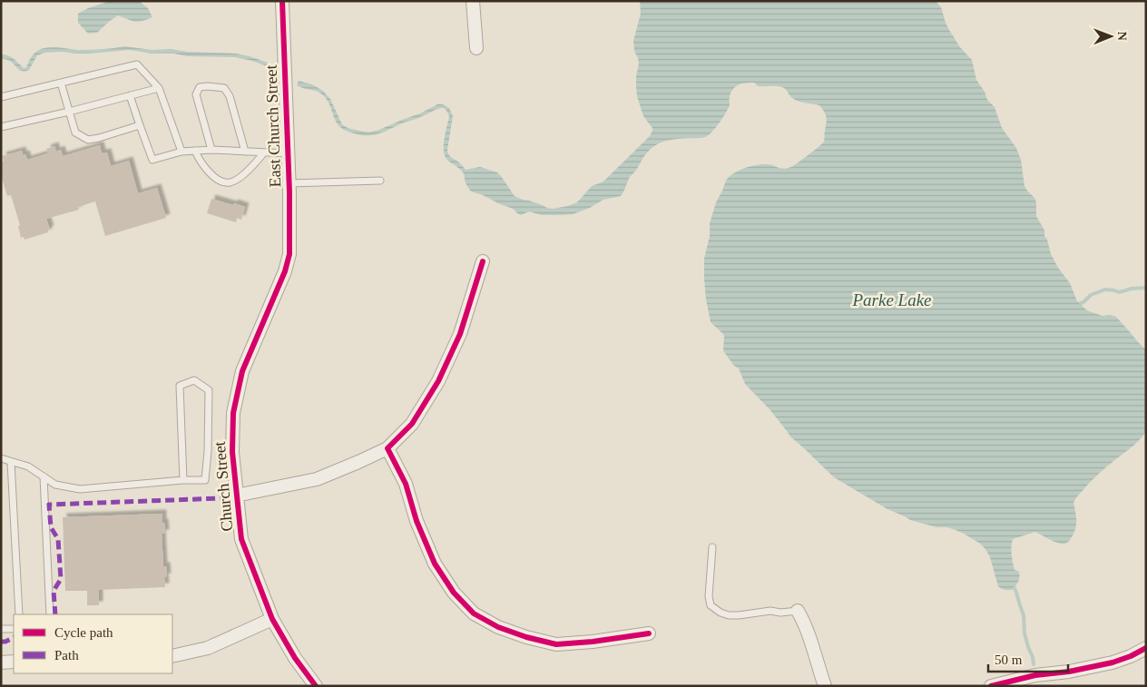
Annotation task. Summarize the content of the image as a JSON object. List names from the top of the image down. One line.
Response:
{"streets":{"street":["East Church Street","Church Street"]},"crossings":[["East Church Street","Church Street"]],"water":["Parke Lake"],"legend":["Cycle path","Path"],"scale_bar":"50 m","north":"right"}
